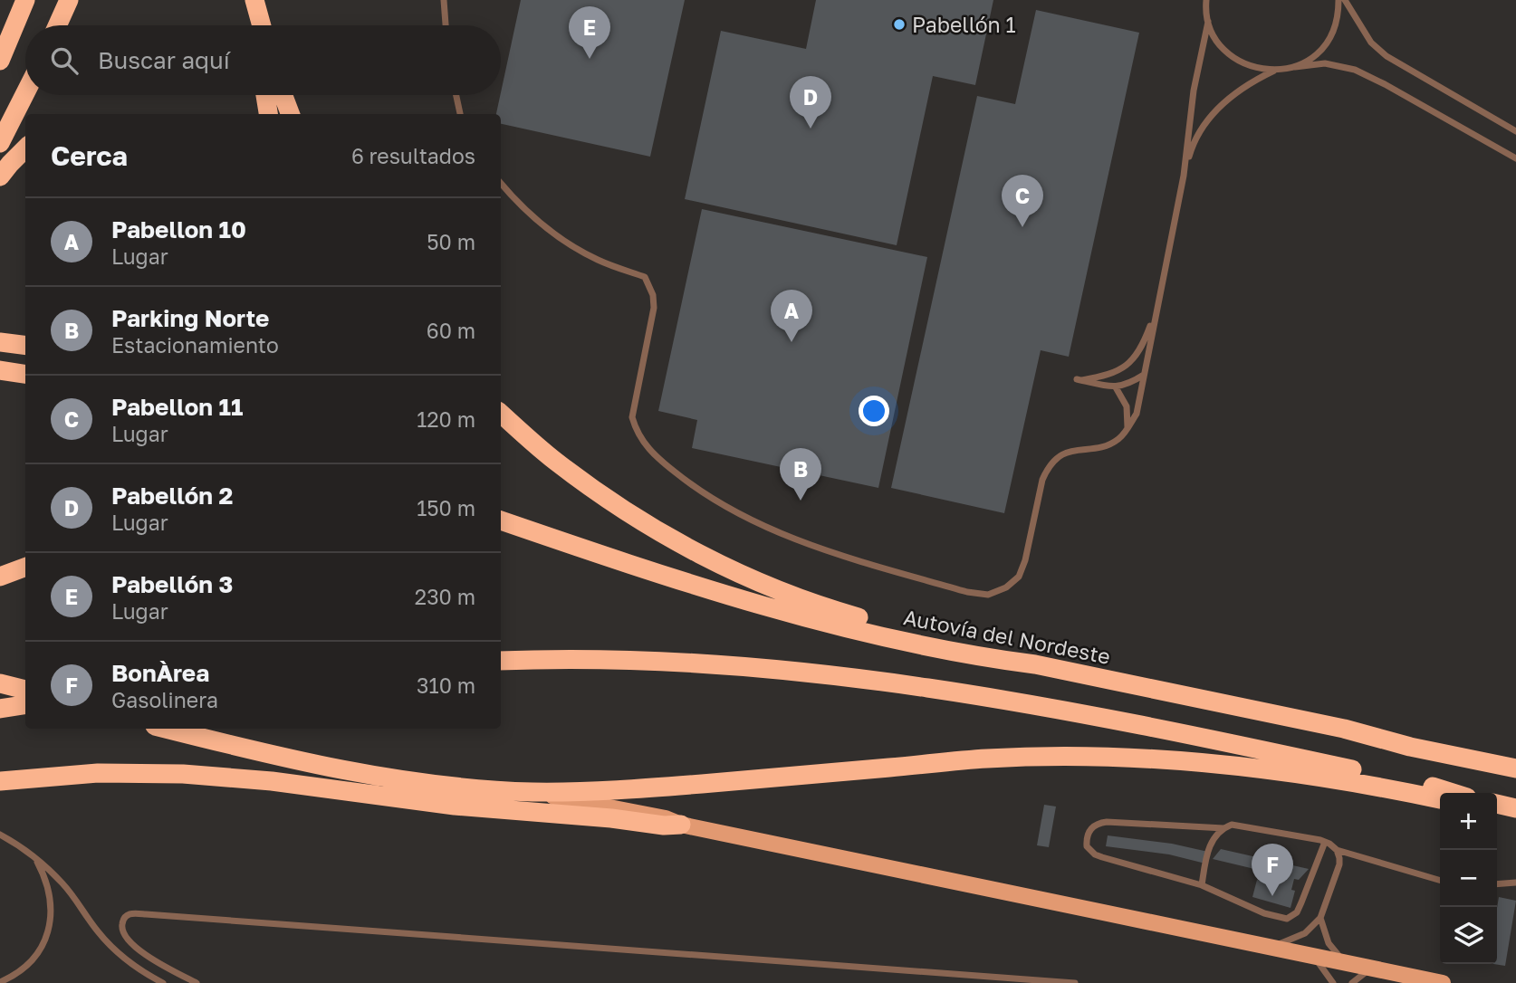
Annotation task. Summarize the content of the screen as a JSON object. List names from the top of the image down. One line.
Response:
{"streets":{"highway":["Autovía del Nordeste"]},"places":["Pabellón 1"],"page":{"pins":["E","D","C","A","B","F"],"search":"Buscar aquí","heading":["Cerca","6 resultados"],"list":[{"mark":"A","name":"Pabellon 10","note":"Lugar","value":"50 m"},{"mark":"B","name":"Parking Norte","note":"Estacionamiento","value":"60 m"},{"mark":"C","name":"Pabellon 11","note":"Lugar","value":"120 m"},{"mark":"D","name":"Pabellón 2","note":"Lugar","value":"150 m"},{"mark":"E","name":"Pabellón 3","note":"Lugar","value":"230 m"},{"mark":"F","name":"BonÀrea","note":"Gasolinera","value":"310 m"}],"map_buttons":["+","−"]}}
